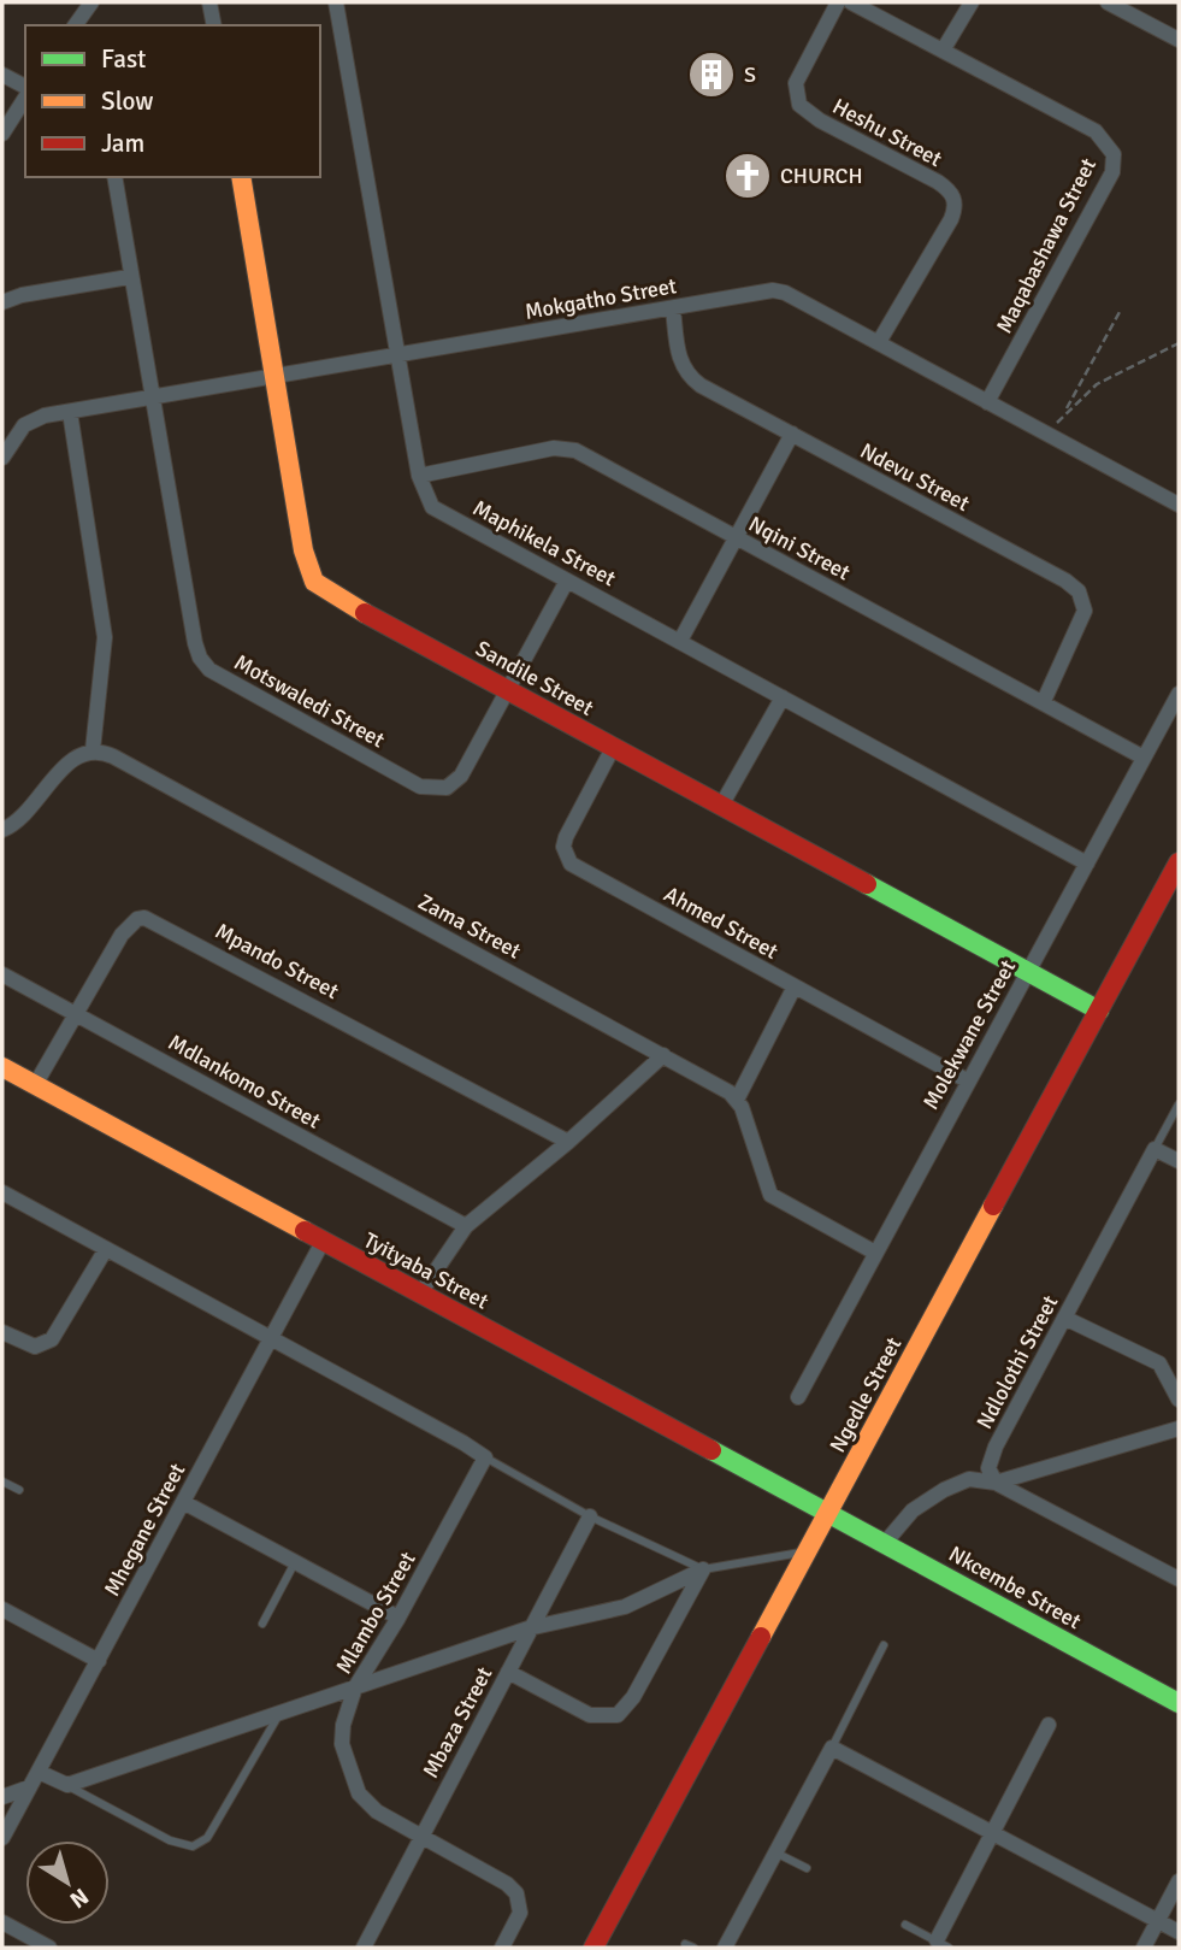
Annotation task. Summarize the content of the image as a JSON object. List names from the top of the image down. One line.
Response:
{"streets":{"street":["Heshu Street","Maqabashawa Street","Mokgatho Street","Ndevu Street","Maphikela Street","Nqini Street","Sandile Street","Motswaledi Street","Ahmed Street","Zama Street","Mpando Street","Molekwane Street","Mdlankomo Street","Tyityaba Street","Ndlolothi Street","Ngedle Street","Mhegane Street","Nkcembe Street","Mlambo Street","Mbaza Street"]},"crossings":[["Heshu Street","Mokgatho Street"],["Maqabashawa Street","Mokgatho Street"],["Mokgatho Street","Ndevu Street"],["Mokgatho Street","Maphikela Street"],["Mokgatho Street","Sandile Street"],["Mokgatho Street","Motswaledi Street"],["Ndevu Street","Nqini Street"],["Maphikela Street","Nqini Street"],["Maphikela Street","Motswaledi Street"],["Maphikela Street","Molekwane Street"],["Nqini Street","Molekwane Street"],["Sandile Street","Motswaledi Street"],["Sandile Street","Ahmed Street"],["Sandile Street","Molekwane Street"],["Sandile Street","Ngedle Street"],["Ahmed Street","Molekwane Street"],["Mpando Street","Mdlankomo Street"],["Mpando Street","Tyityaba Street"],["Tyityaba Street","Ngedle Street"],["Tyityaba Street","Mhegane Street"],["Tyityaba Street","Nkcembe Street"],["Ngedle Street","Nkcembe Street"],["Mlambo Street","Mbaza Street"]],"places":{"building":["S"],"church":["CHURCH"]},"legend":["Fast","Slow","Jam"],"north":"bottom right"}
